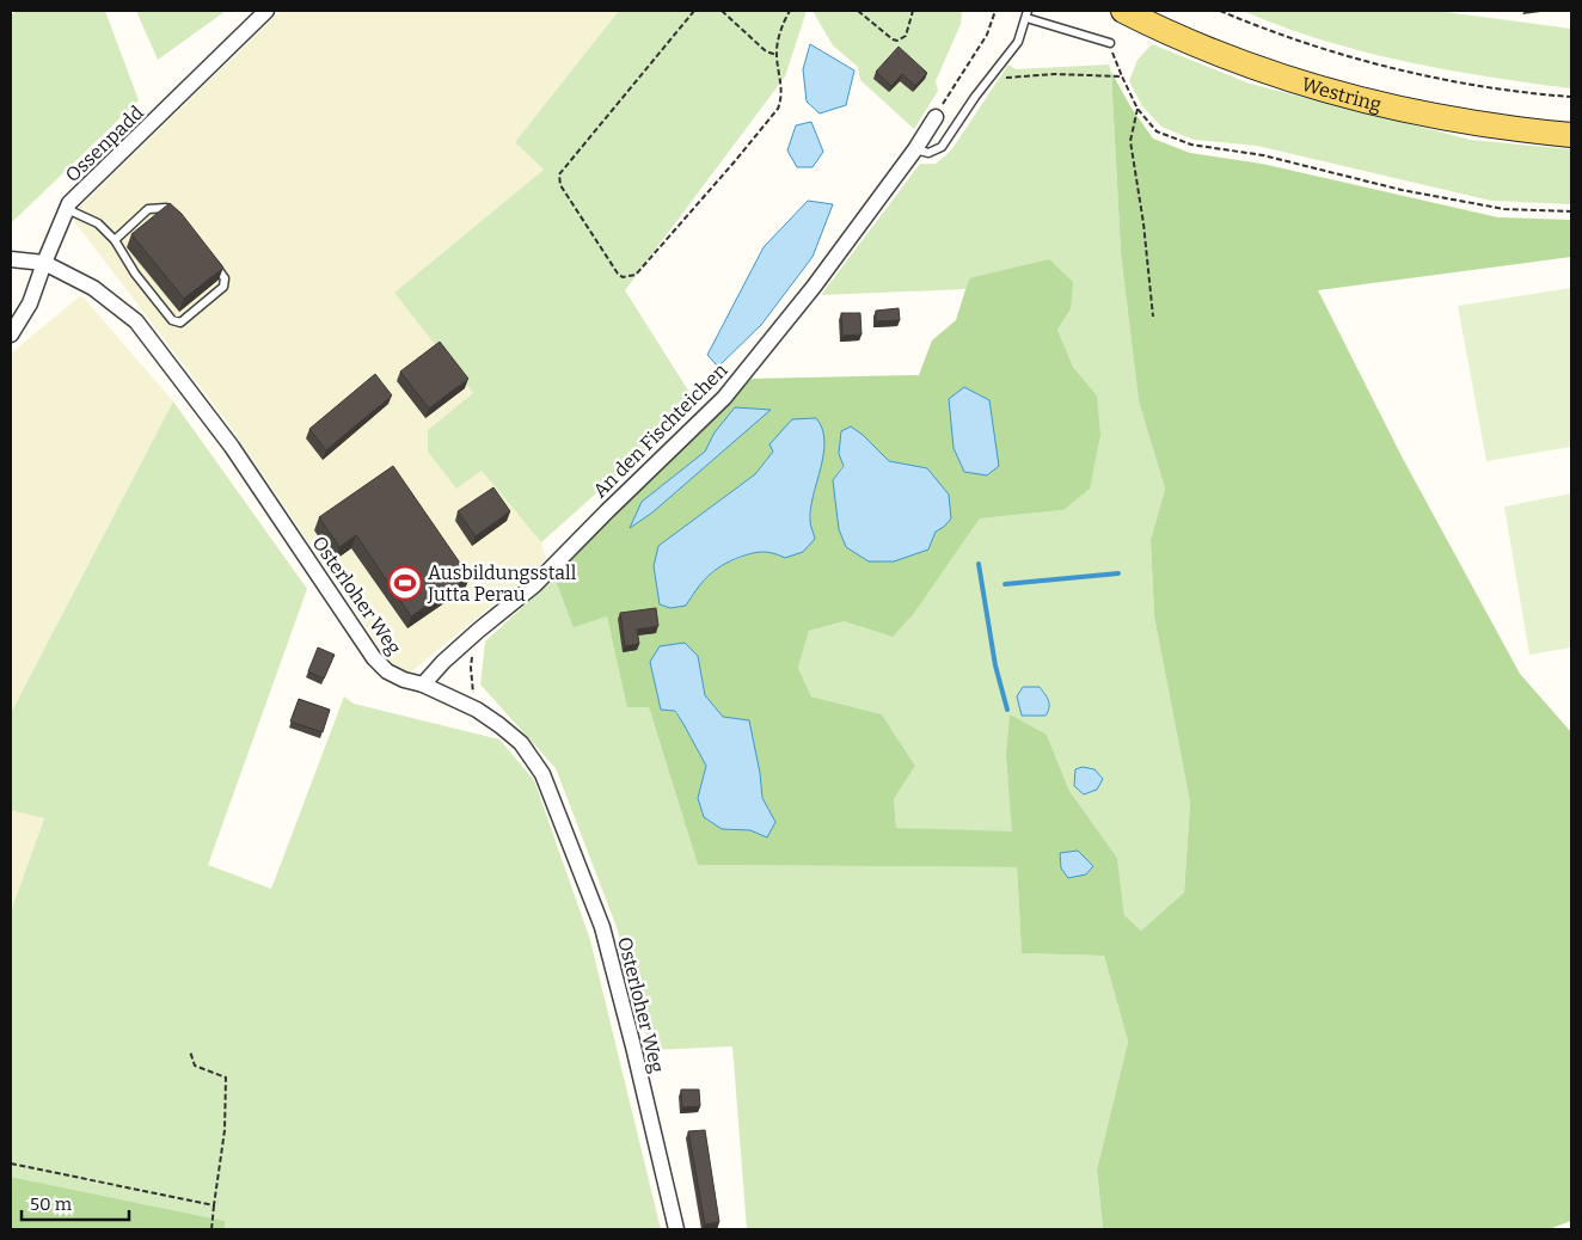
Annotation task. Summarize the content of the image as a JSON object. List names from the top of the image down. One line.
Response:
{"streets":{"main road":["Westring"],"street":["Ossenpadd","An den Fischteichen","Osterloher Weg"]},"crossings":[["Ossenpadd","Osterloher Weg"],["An den Fischteichen","Osterloher Weg"]],"places":{"sports":["Ausbildungsstall Jutta Perau"]},"scale_bar":"50 m"}
